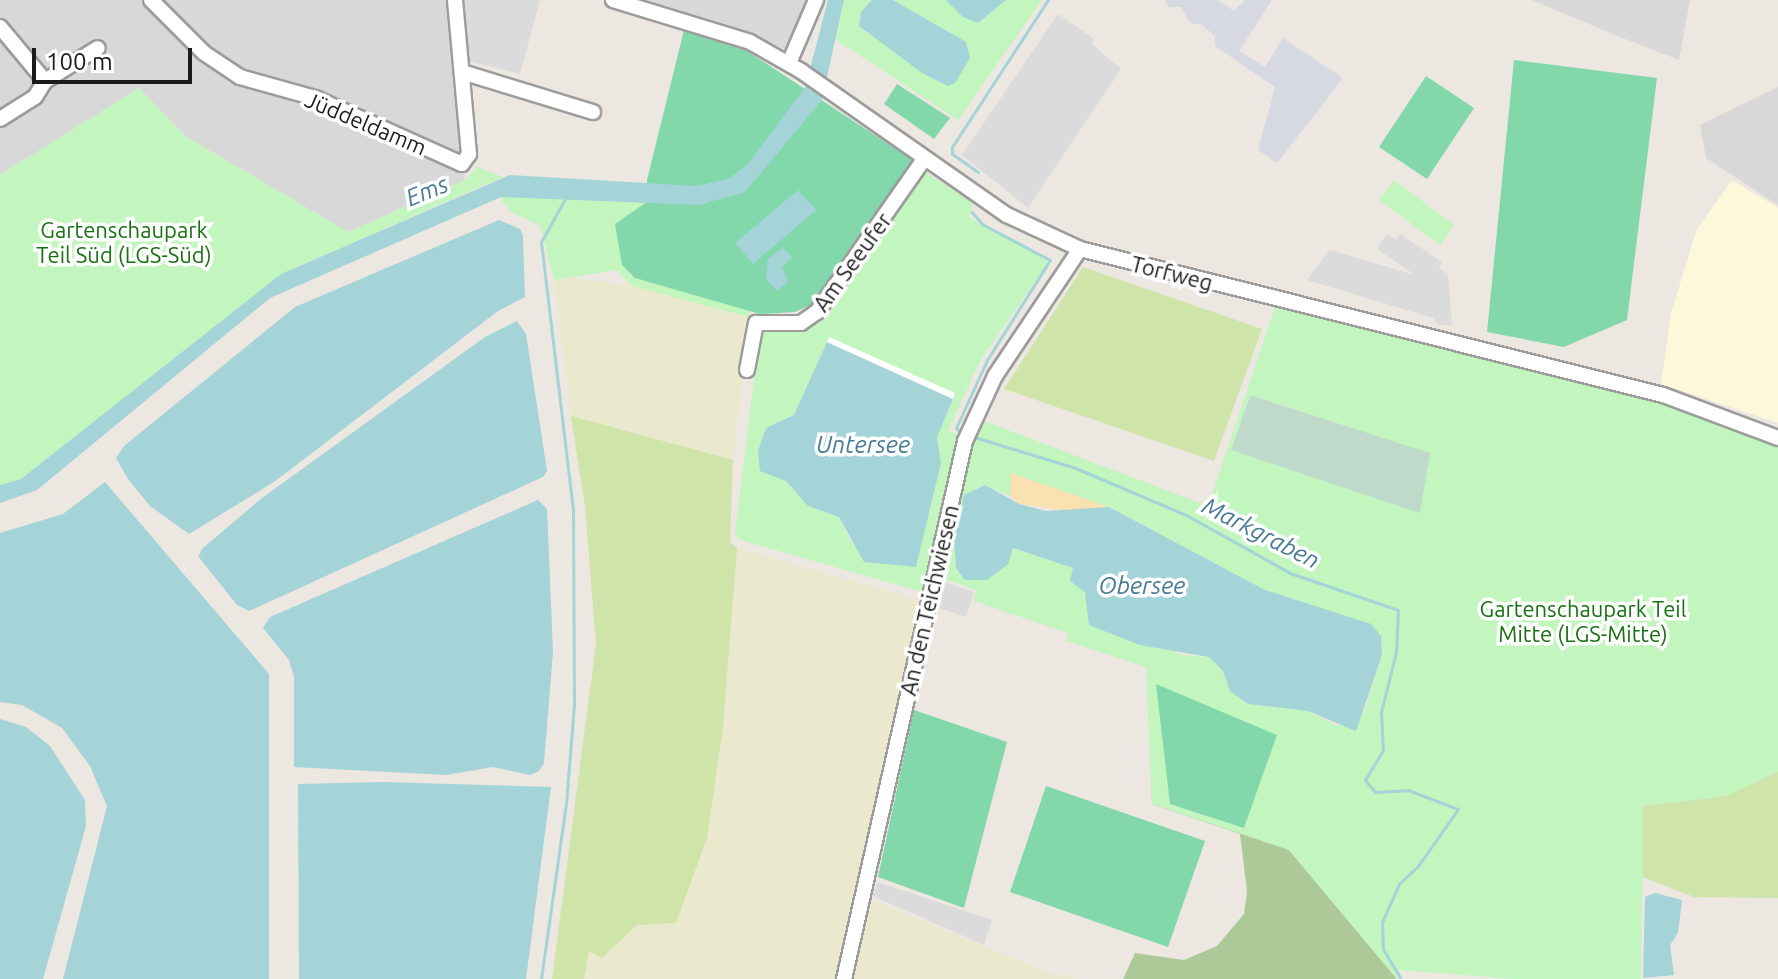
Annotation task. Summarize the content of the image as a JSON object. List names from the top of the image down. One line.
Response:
{"streets":{"street":["Jüddeldamm","Am Seeufer","Torfweg","An den Teichwiesen"]},"crossings":[["Am Seeufer","Torfweg"],["Torfweg","An den Teichwiesen"]],"water":["Ems","Untersee","Markgraben","Obersee"],"parks":["Gartenschaupark Teil Süd (LGS-Süd)","Gartenschaupark Teil Mitte (LGS-Mitte)"],"scale_bar":"100 m"}
